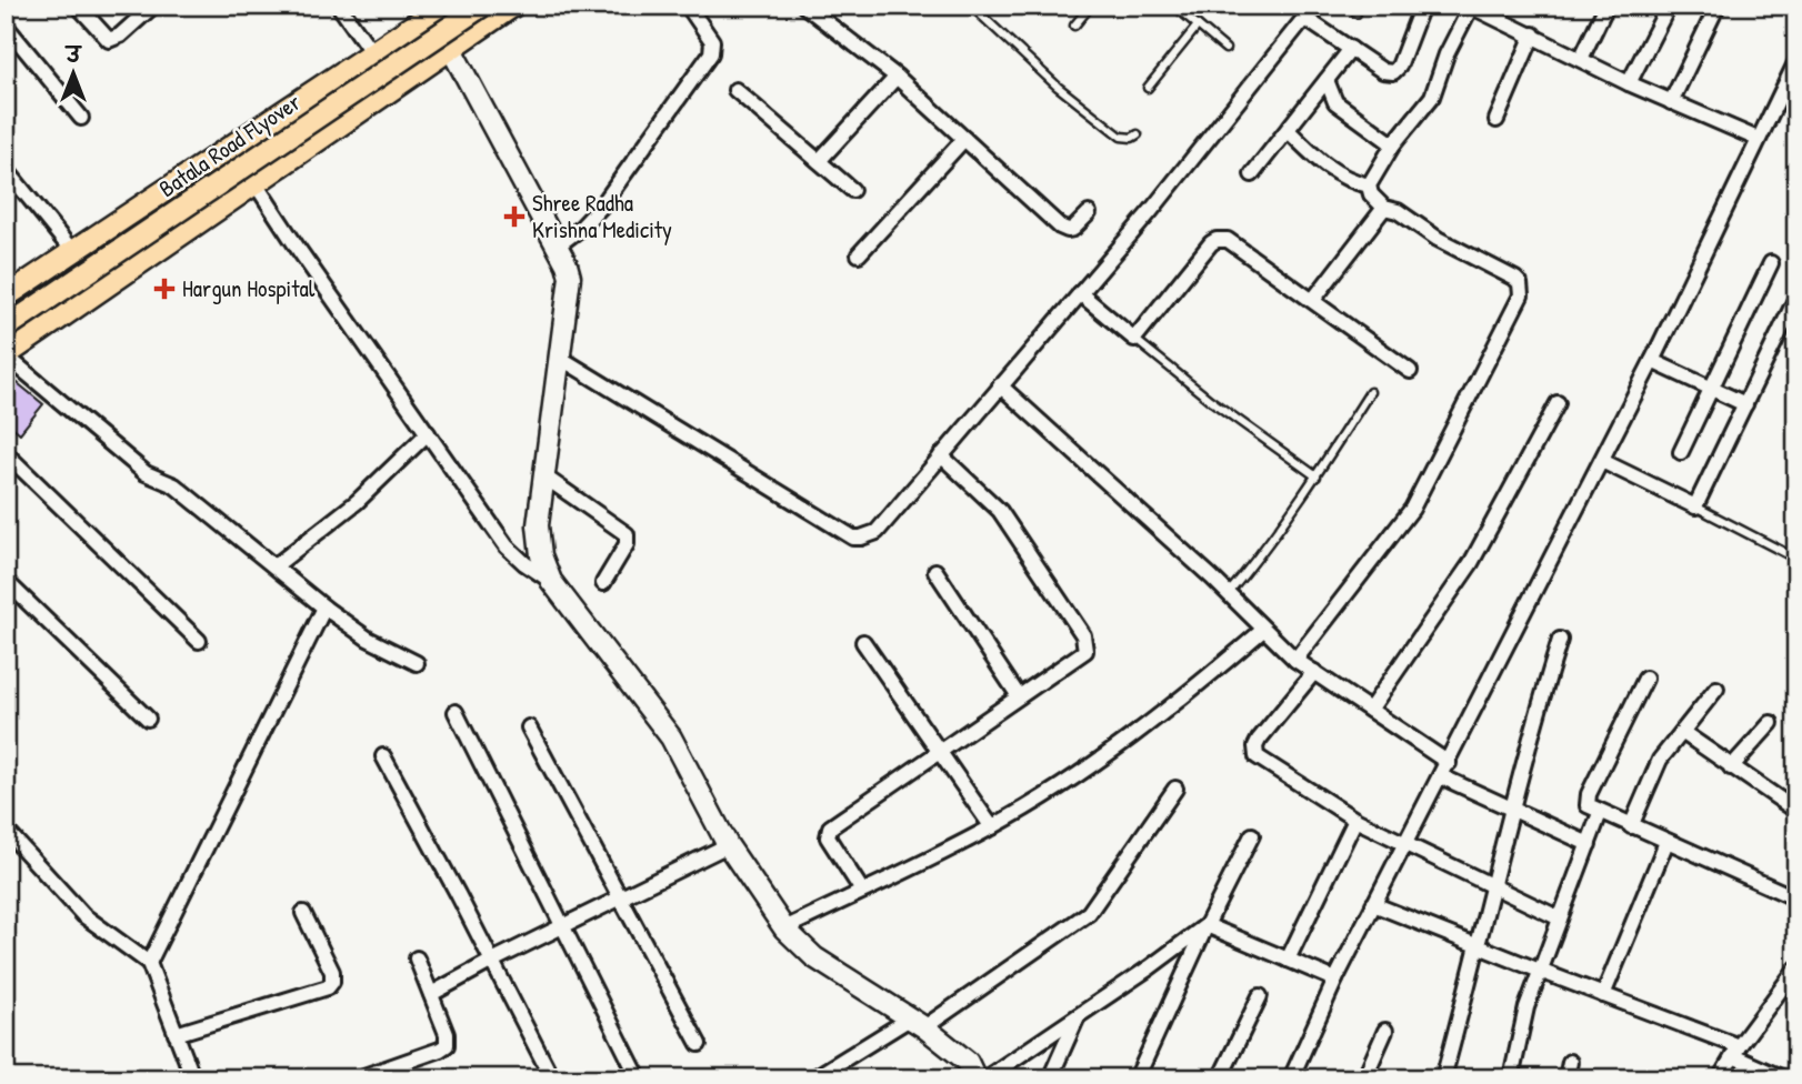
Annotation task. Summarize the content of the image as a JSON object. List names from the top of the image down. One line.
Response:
{"streets":{"main road":["Batala Road Flyover"]},"places":{"health":["Shree Radha Krishna Medicity","Hargun Hospital"]},"north":"top"}
